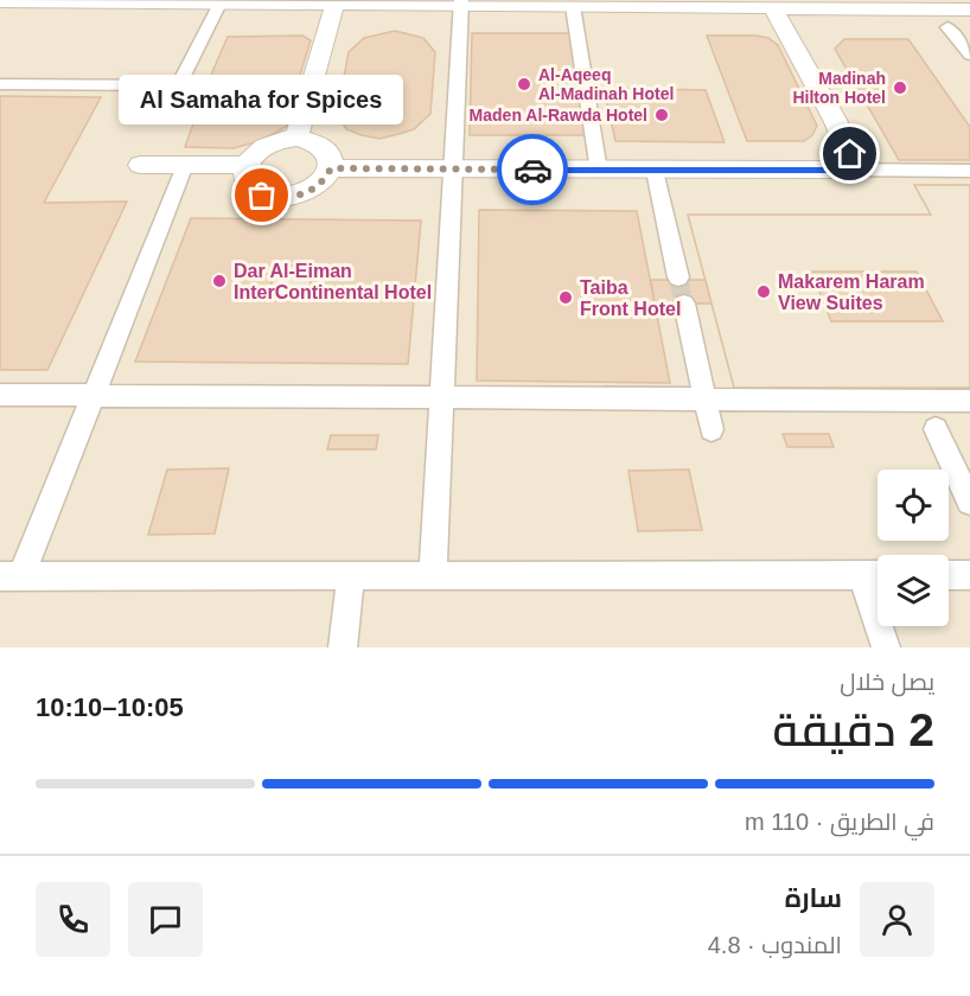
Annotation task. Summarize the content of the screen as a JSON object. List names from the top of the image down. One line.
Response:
{"places":["Al-Aqeeq Al-Madinah Hotel","Madinah Hilton Hotel","Maden Al-Rawda Hotel","Al Samaha for Spices","Dar Al-Eiman InterContinental Hotel","Makarem Haram View Suites","Taiba Front Hotel"],"page":{"bubble":"Al Samaha for Spices","heading":["2 دقيقة","يصل خلال","10:05–10:10"],"panel":["سارة","المندوب · 4.8"],"bar":"في الطريق · 110 m"}}
